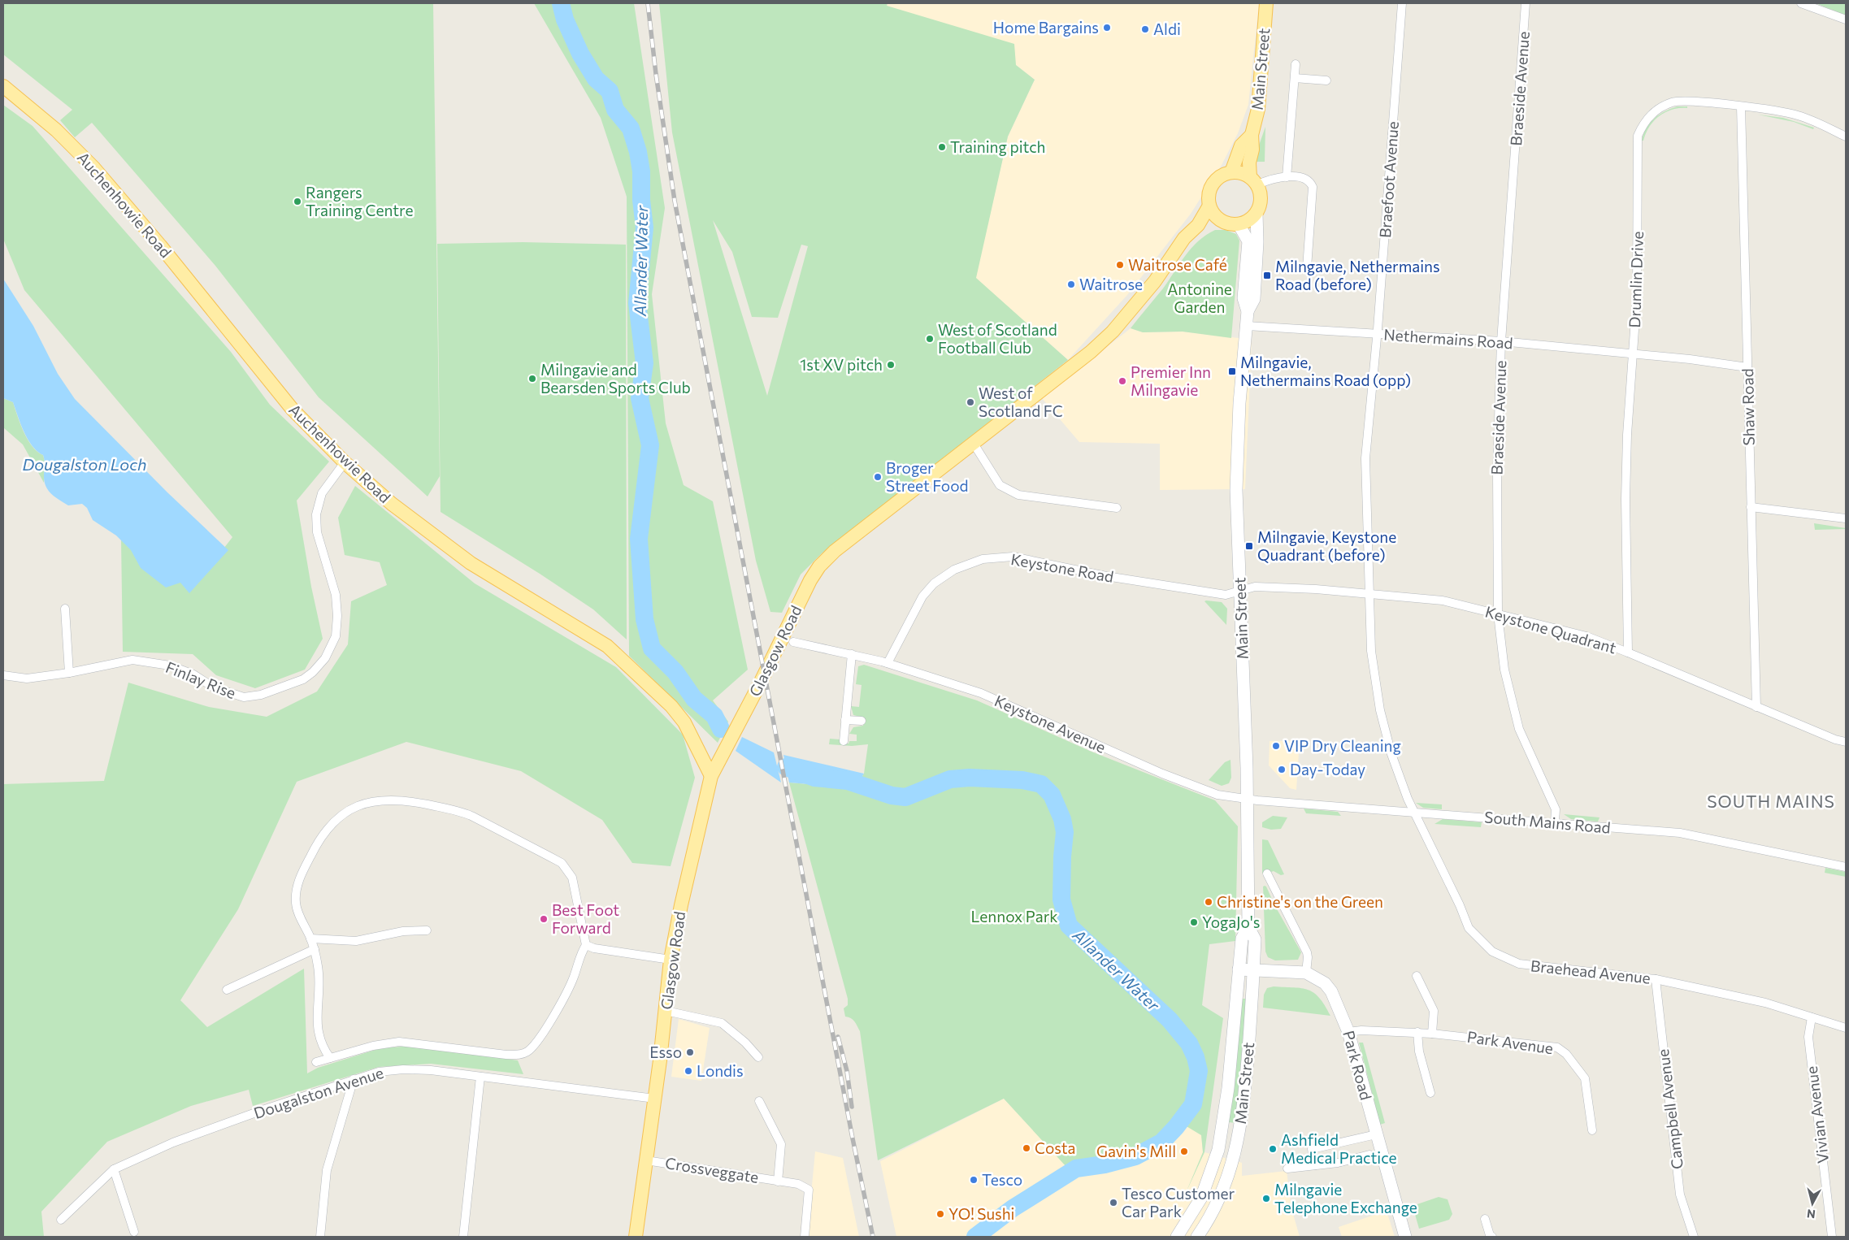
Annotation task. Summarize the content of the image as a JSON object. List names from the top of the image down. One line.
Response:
{"streets":{"main road":["Main Street","Auchenhowie Road","Glasgow Road","Park Road"],"street":["Braeside Avenue","Braefoot Avenue","Drumlin Drive","Nethermains Road","Shaw Road","Keystone Road","Keystone Quadrant","Finlay Rise","Keystone Avenue","South Mains Road","Braehead Avenue","Park Avenue","Dougalston Avenue","Campbell Avenue","Vivian Avenue","Crossveggate"]},"crossings":[["Main Street","Nethermains Road"],["Main Street","Keystone Road"],["Main Street","Keystone Quadrant"],["Main Street","Glasgow Road"],["Main Street","Keystone Avenue"],["Main Street","South Mains Road"],["Main Street","Park Road"],["Braeside Avenue","Nethermains Road"],["Braeside Avenue","Keystone Quadrant"],["Braeside Avenue","South Mains Road"],["Braefoot Avenue","Nethermains Road"],["Braefoot Avenue","Keystone Quadrant"],["Braefoot Avenue","South Mains Road"],["Braefoot Avenue","Braehead Avenue"],["Auchenhowie Road","Glasgow Road"],["Auchenhowie Road","Finlay Rise"],["Drumlin Drive","Nethermains Road"],["Drumlin Drive","Shaw Road"],["Drumlin Drive","Keystone Quadrant"],["Nethermains Road","Shaw Road"],["Shaw Road","Keystone Quadrant"],["Keystone Road","Keystone Quadrant"],["Keystone Road","Keystone Avenue"],["Glasgow Road","Dougalston Avenue"],["Glasgow Road","Crossveggate"],["Keystone Avenue","South Mains Road"],["South Mains Road","Braehead Avenue"],["Braehead Avenue","Campbell Avenue"],["Braehead Avenue","Vivian Avenue"],["Park Avenue","Park Road"]],"districts":["SOUTH MAINS"],"water":["Allander Water","Dougalston Loch"],"parks":["Antonine Garden","Lennox Park"],"places":{"other":["Home Bargains","Aldi","Training pitch","Rangers Training Centre","Waitrose Café","Waitrose","West of Scotland Football Club","1st XV pitch","Milngavie and Bearsden Sports Club","Premier Inn Milngavie","West of Scotland FC","Broger Street Food","VIP Dry Cleaning","Day-Today","Christine's on the Green","Best Foot Forward","YogaJo's","Esso","Londis","Costa","Ashfield Medical Practice","Gavin's Mill","Tesco","Milngavie Telephone Exchange","Tesco Customer Car Park","YO! Sushi"],"transit":["Milngavie, Nethermains Road (before)","Milngavie, Nethermains Road (opp)","Milngavie, Keystone Quadrant (before)"]},"north":"bottom"}
